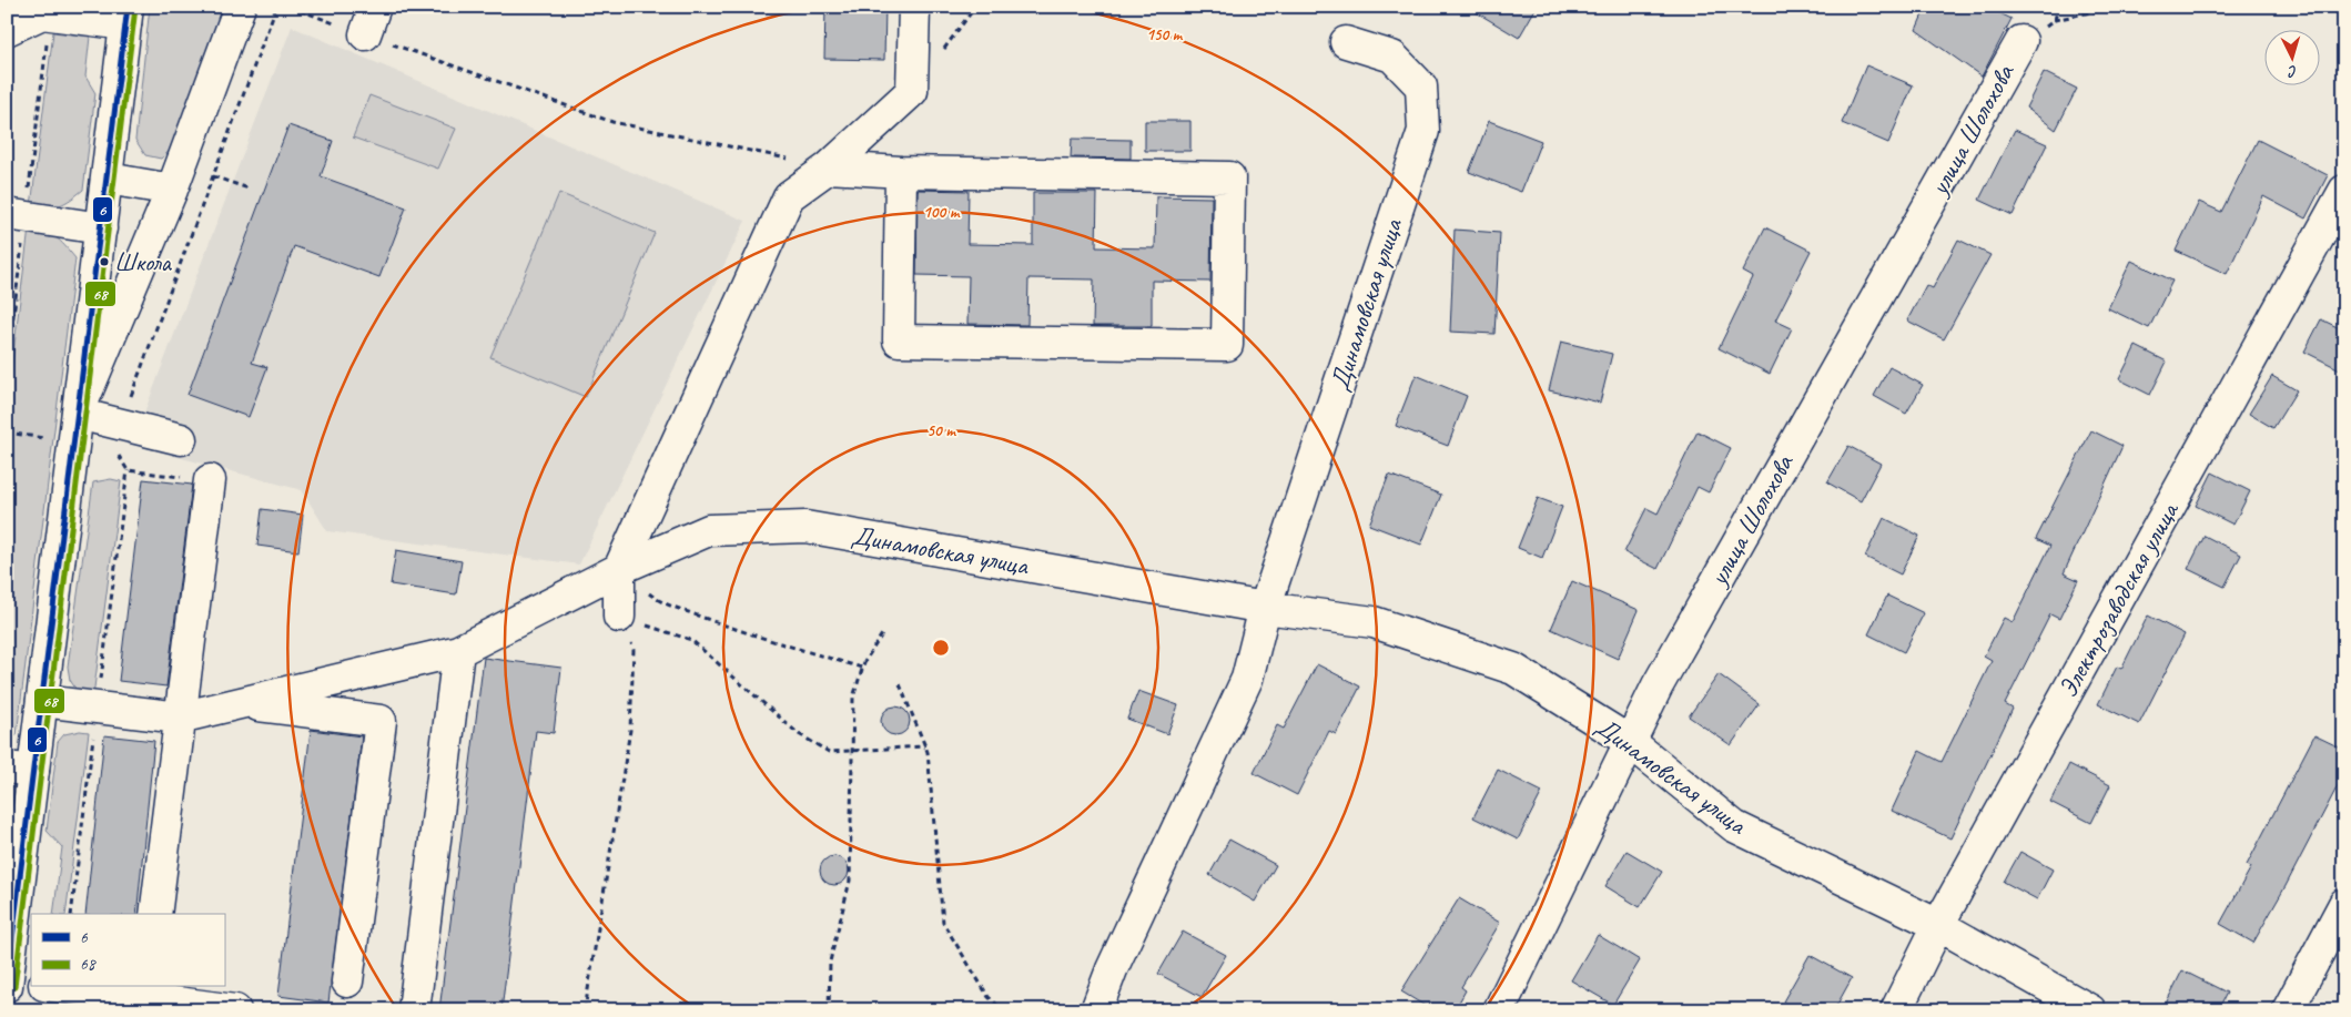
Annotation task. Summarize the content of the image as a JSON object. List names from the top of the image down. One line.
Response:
{"streets":{"street":["улица Шолохова","Динамовская улица","Электрозаводская улица"]},"crossings":[["улица Шолохова","Динамовская улица"],["Динамовская улица","Электрозаводская улица"]],"places":["Школа"],"lines":["transit line 6","transit line 68"],"legend":["6","68"],"north":"bottom","rings":["150 m","100 m","50 m"]}
